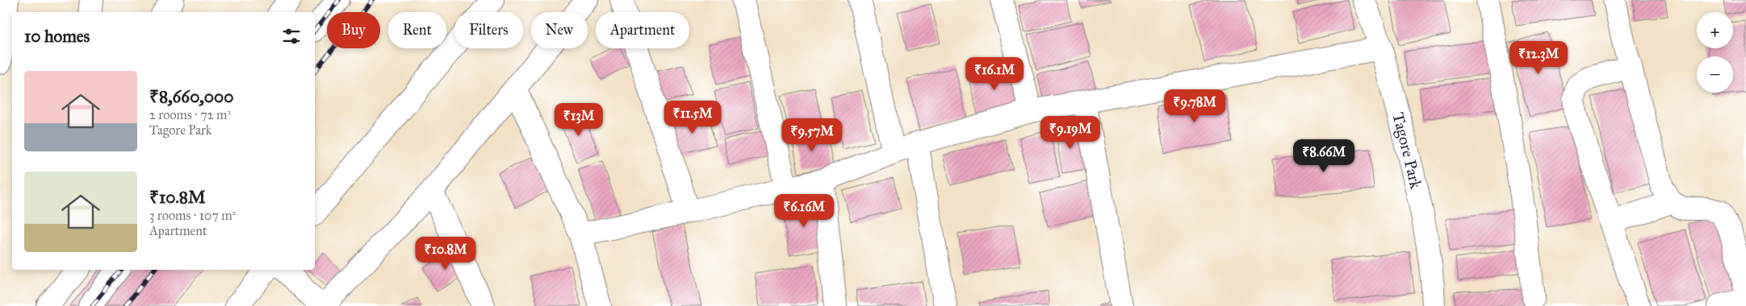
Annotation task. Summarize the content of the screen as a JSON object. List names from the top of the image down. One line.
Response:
{"streets":{"street":["Tagore Park"]},"page":{"map_buttons":["+","−"],"chip":["Buy","Rent","Filters","New","Apartment"],"heading":"10 homes","price":["₹12.3M","₹16.1M","₹9.78M","₹11.5M","₹13M","₹9.19M","₹9.57M","₹8.66M","₹6.16M","₹10.8M"],"list":[{"name":"₹8,660,000","note":"2 rooms · 72 m² · Tagore Park"},{"name":"₹10.8M","note":"3 rooms · 107 m² · Apartment"}]}}
